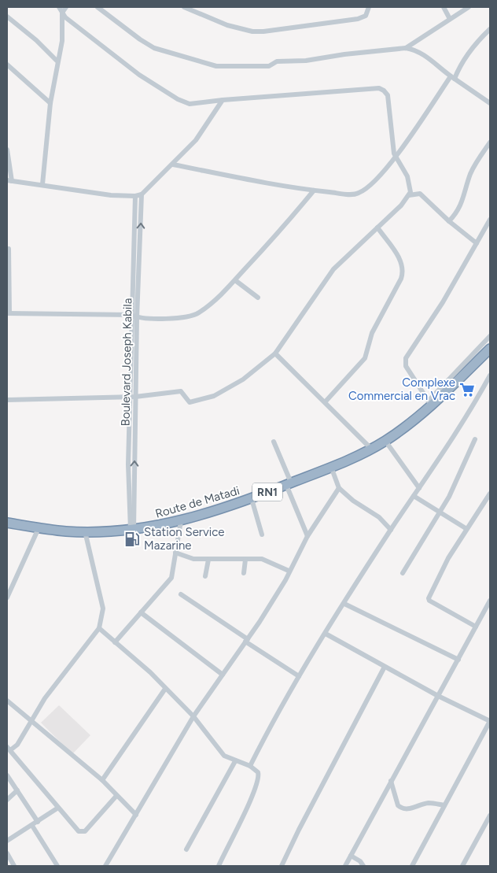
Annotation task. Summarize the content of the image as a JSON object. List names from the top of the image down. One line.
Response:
{"streets":{"highway":["RN1","Route de Matadi"],"street":["Boulevard Joseph Kabila"]},"crossings":[["Boulevard Joseph Kabila","Route de Matadi"]],"places":{"supermarket":["Complexe Commercial en Vrac"],"fuel station":["Station Service Mazarine"]}}
